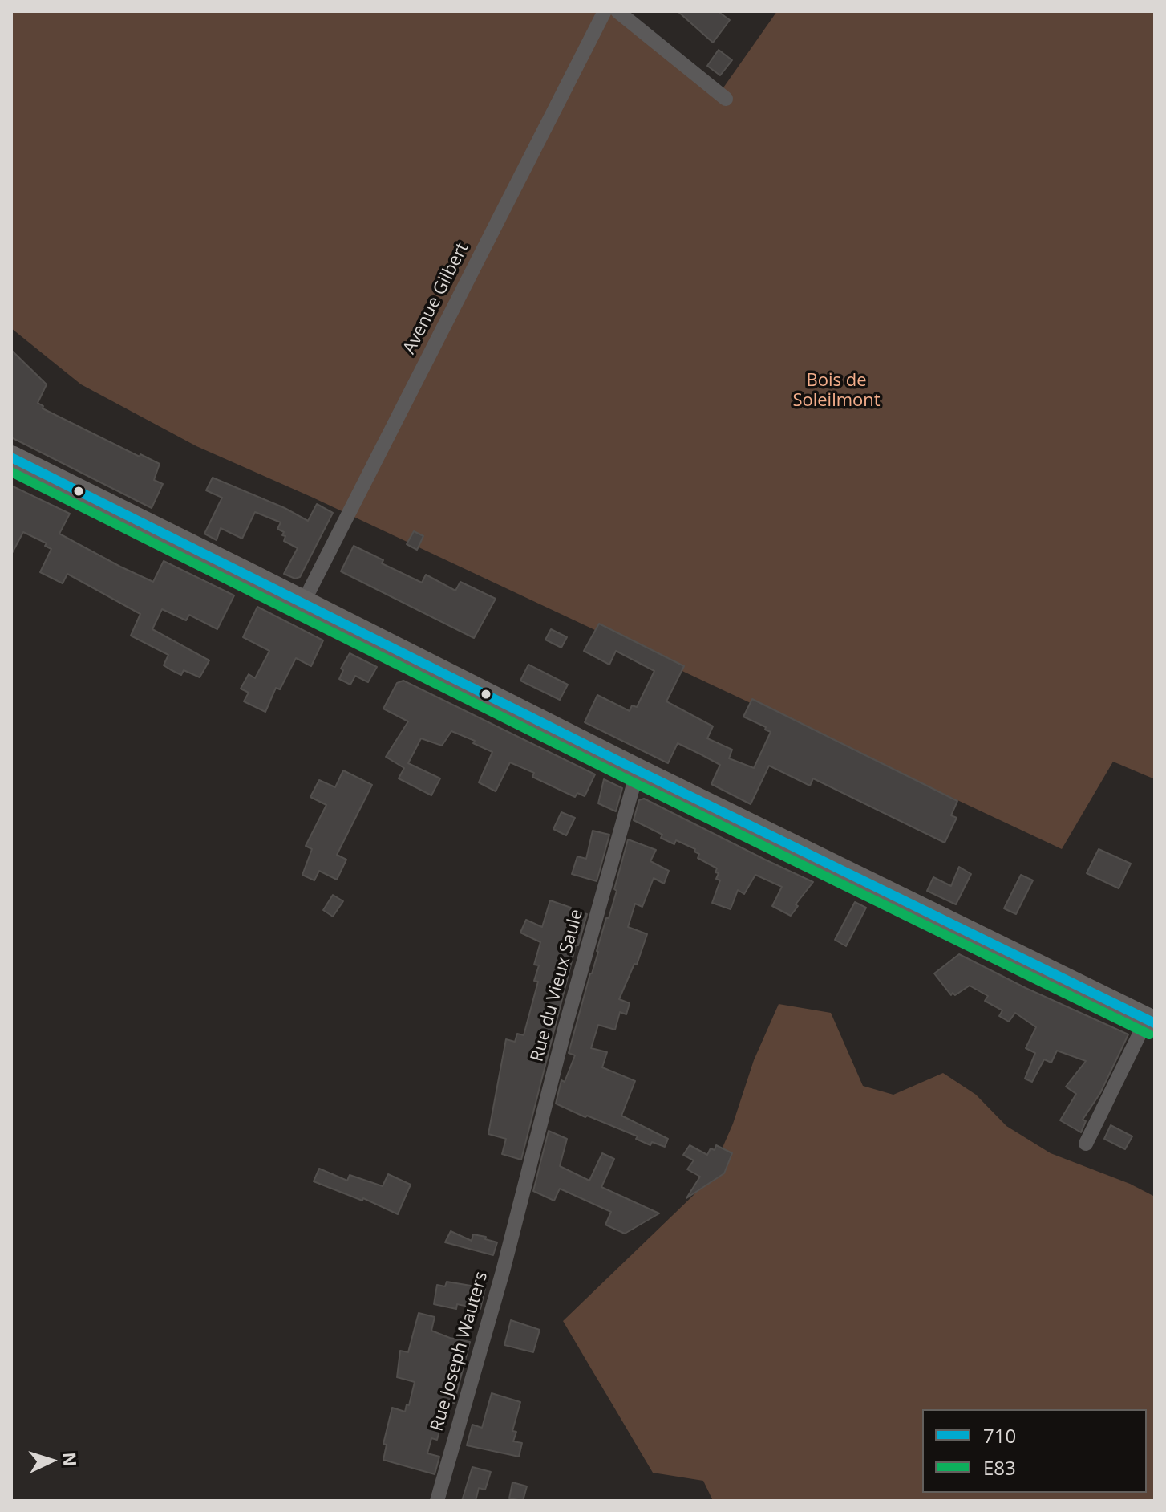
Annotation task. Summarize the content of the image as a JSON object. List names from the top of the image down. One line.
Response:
{"streets":{"street":["Avenue Gilbert","Rue du Vieux Saule","Rue Joseph Wauters"]},"crossings":[["Rue du Vieux Saule","Rue Joseph Wauters"]],"parks":["Bois de Soleilmont"],"lines":["transit line 710","transit line E83"],"legend":["710","E83"],"north":"right"}
